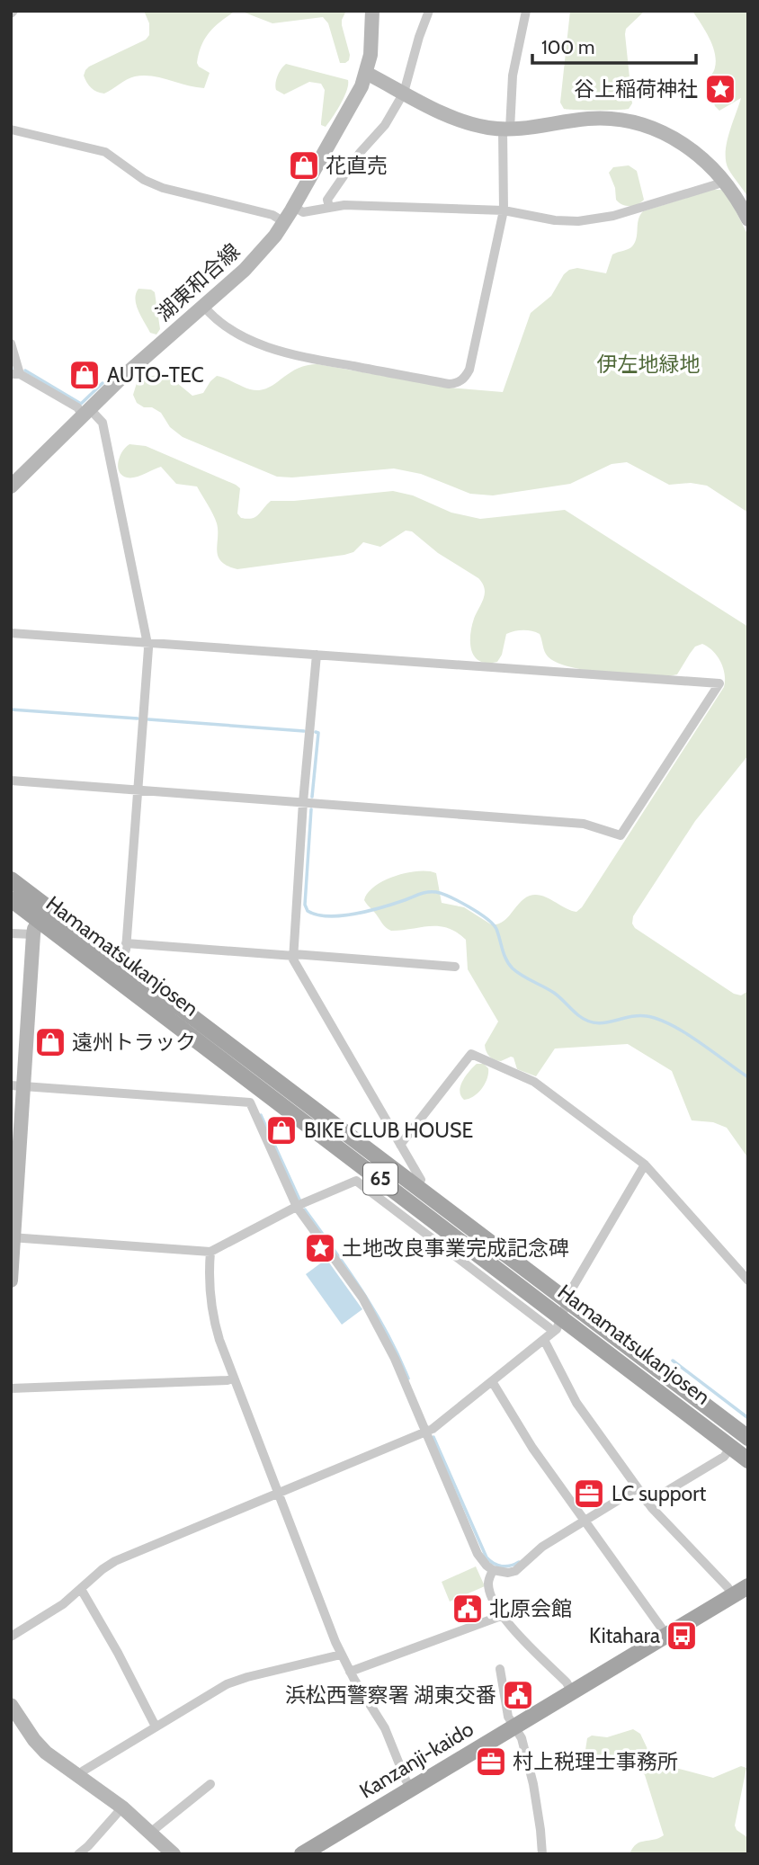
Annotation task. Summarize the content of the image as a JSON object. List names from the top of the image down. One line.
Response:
{"streets":{"main road":["Hamamatsukanjosen","65","Kanzanji-kaido"],"street":["湖東和合線"]},"parks":["伊左地緑地"],"places":{"place":["谷上稲荷神社","土地改良事業完成記念碑"],"shop":["花直売","AUTO-TEC","遠州トラック","BIKE CLUB HOUSE"],"office":["LC support","村上税理士事務所"],"public building":["北原会館","浜松西警察署 湖東交番"],"bus stop":["Kitahara"]},"scale_bar":"100 m"}
